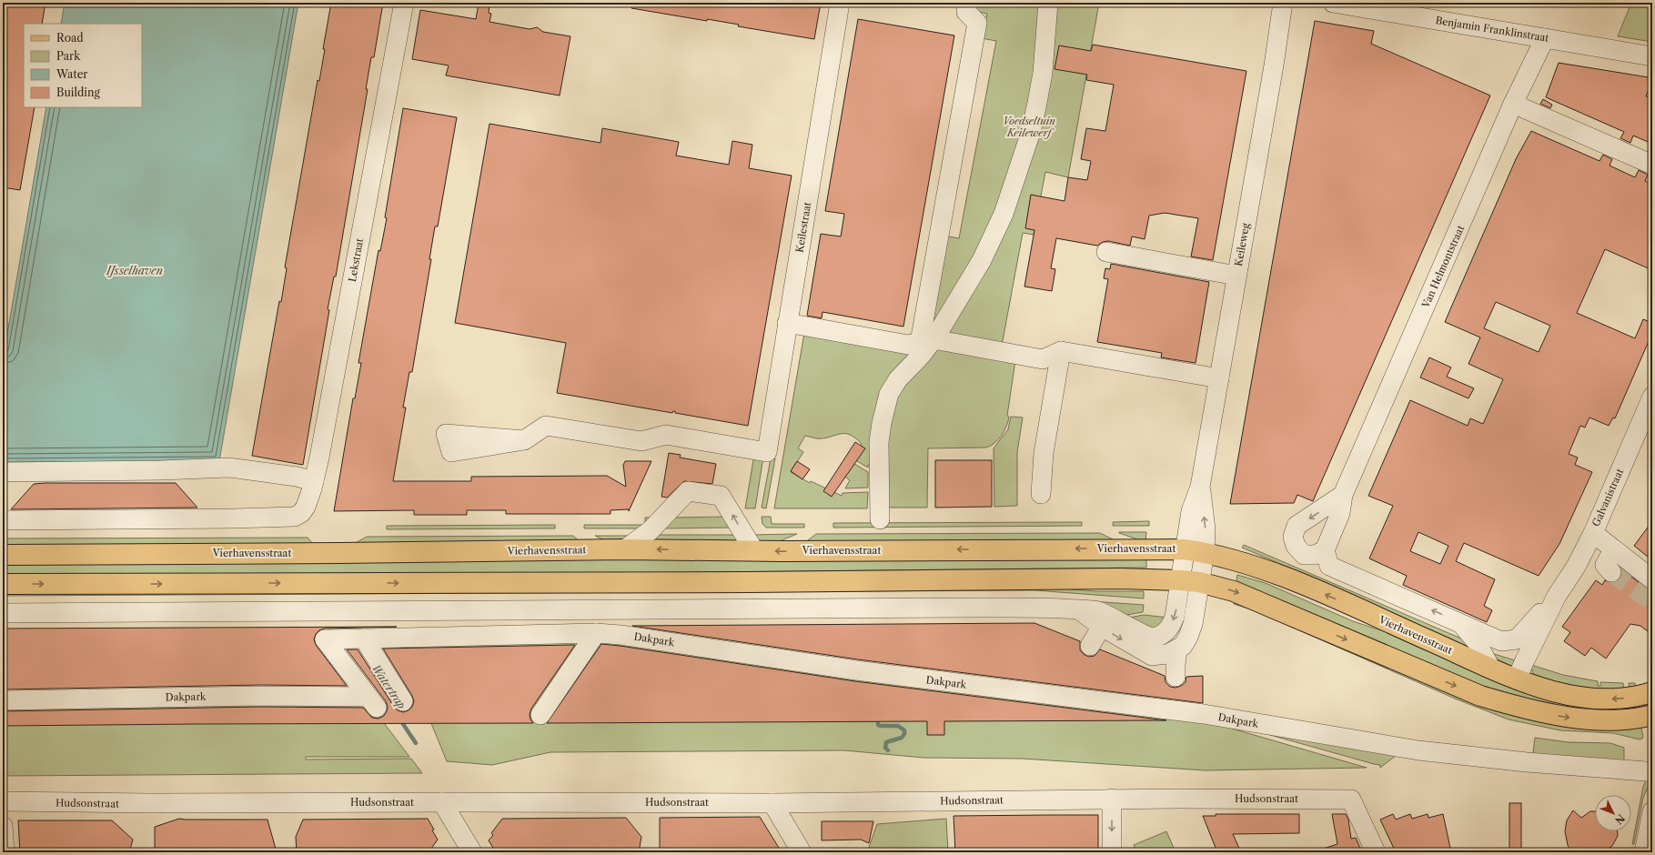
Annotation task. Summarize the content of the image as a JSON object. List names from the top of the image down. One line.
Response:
{"streets":{"main road":["Vierhavensstraat"],"street":["Benjamin Franklinstraat","Keilestraat","Keileweg","Lekstraat","Van Helmontstraat","Galvanistraat","Dakpark","Hudsonstraat"]},"crossings":[["Benjamin Franklinstraat","Van Helmontstraat"],["Keileweg","Vierhavensstraat"],["Galvanistraat","Vierhavensstraat"]],"water":["IJsselhaven","Watertrap"],"parks":["Voedseltuin Keilewerf"],"legend":["Road","Park","Water","Building"],"north":"bottom right"}
